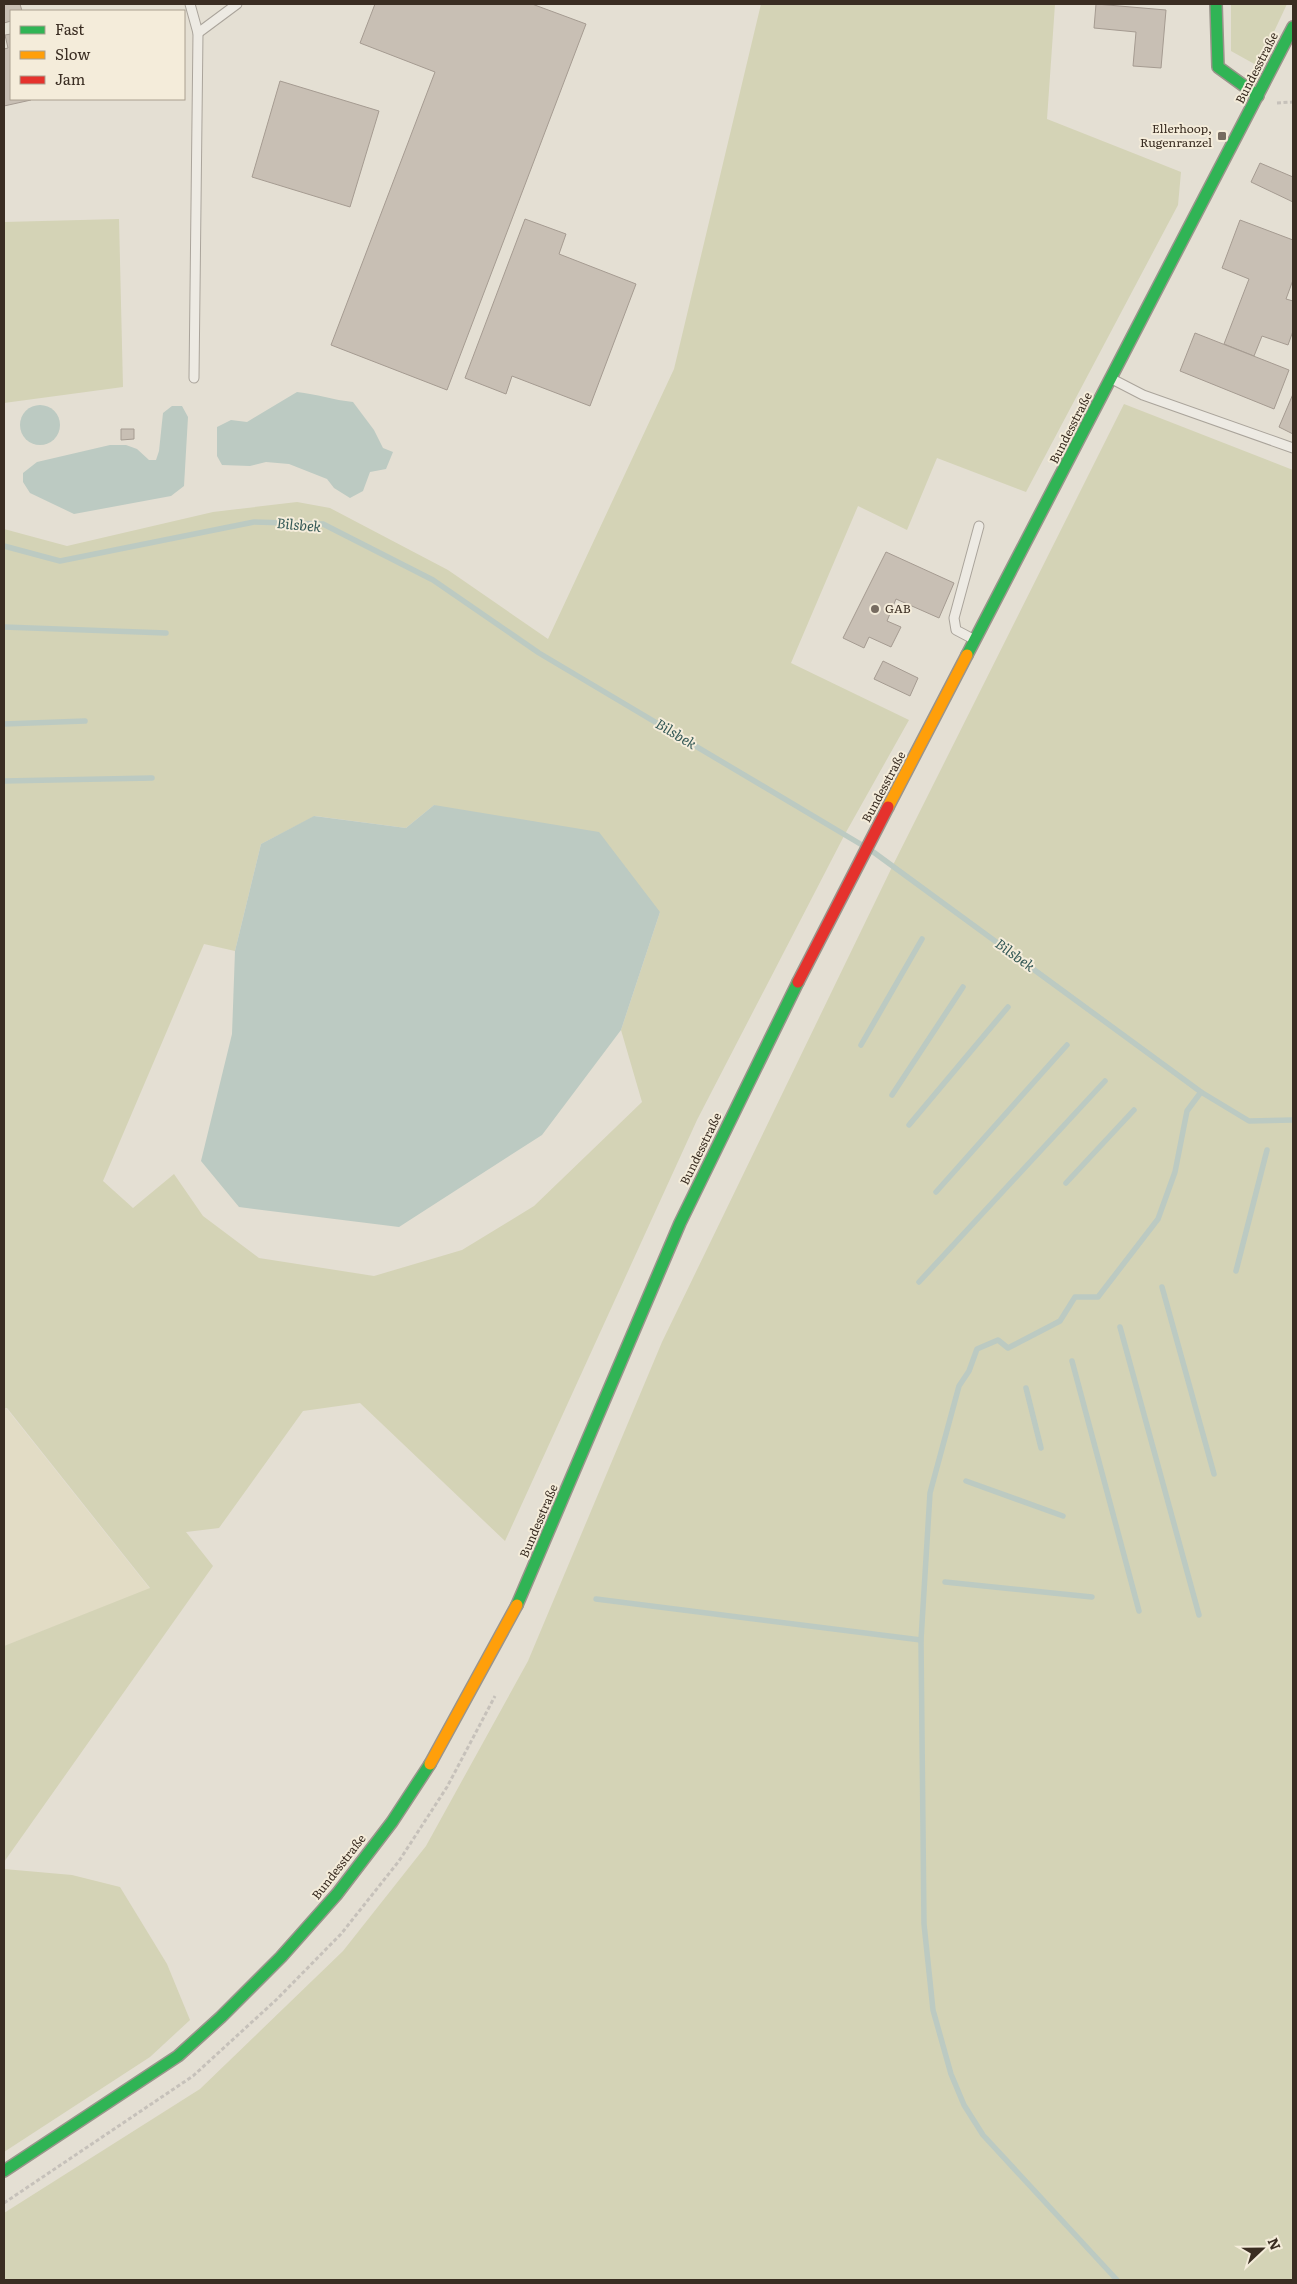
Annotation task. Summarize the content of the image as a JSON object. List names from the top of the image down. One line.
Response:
{"streets":{"street":["Bundesstraße"]},"water":["Bilsbek"],"places":{"transit":["Ellerhoop, Rugenranzel"],"other":["GAB"]},"legend":["Fast","Slow","Jam"],"north":"right"}
